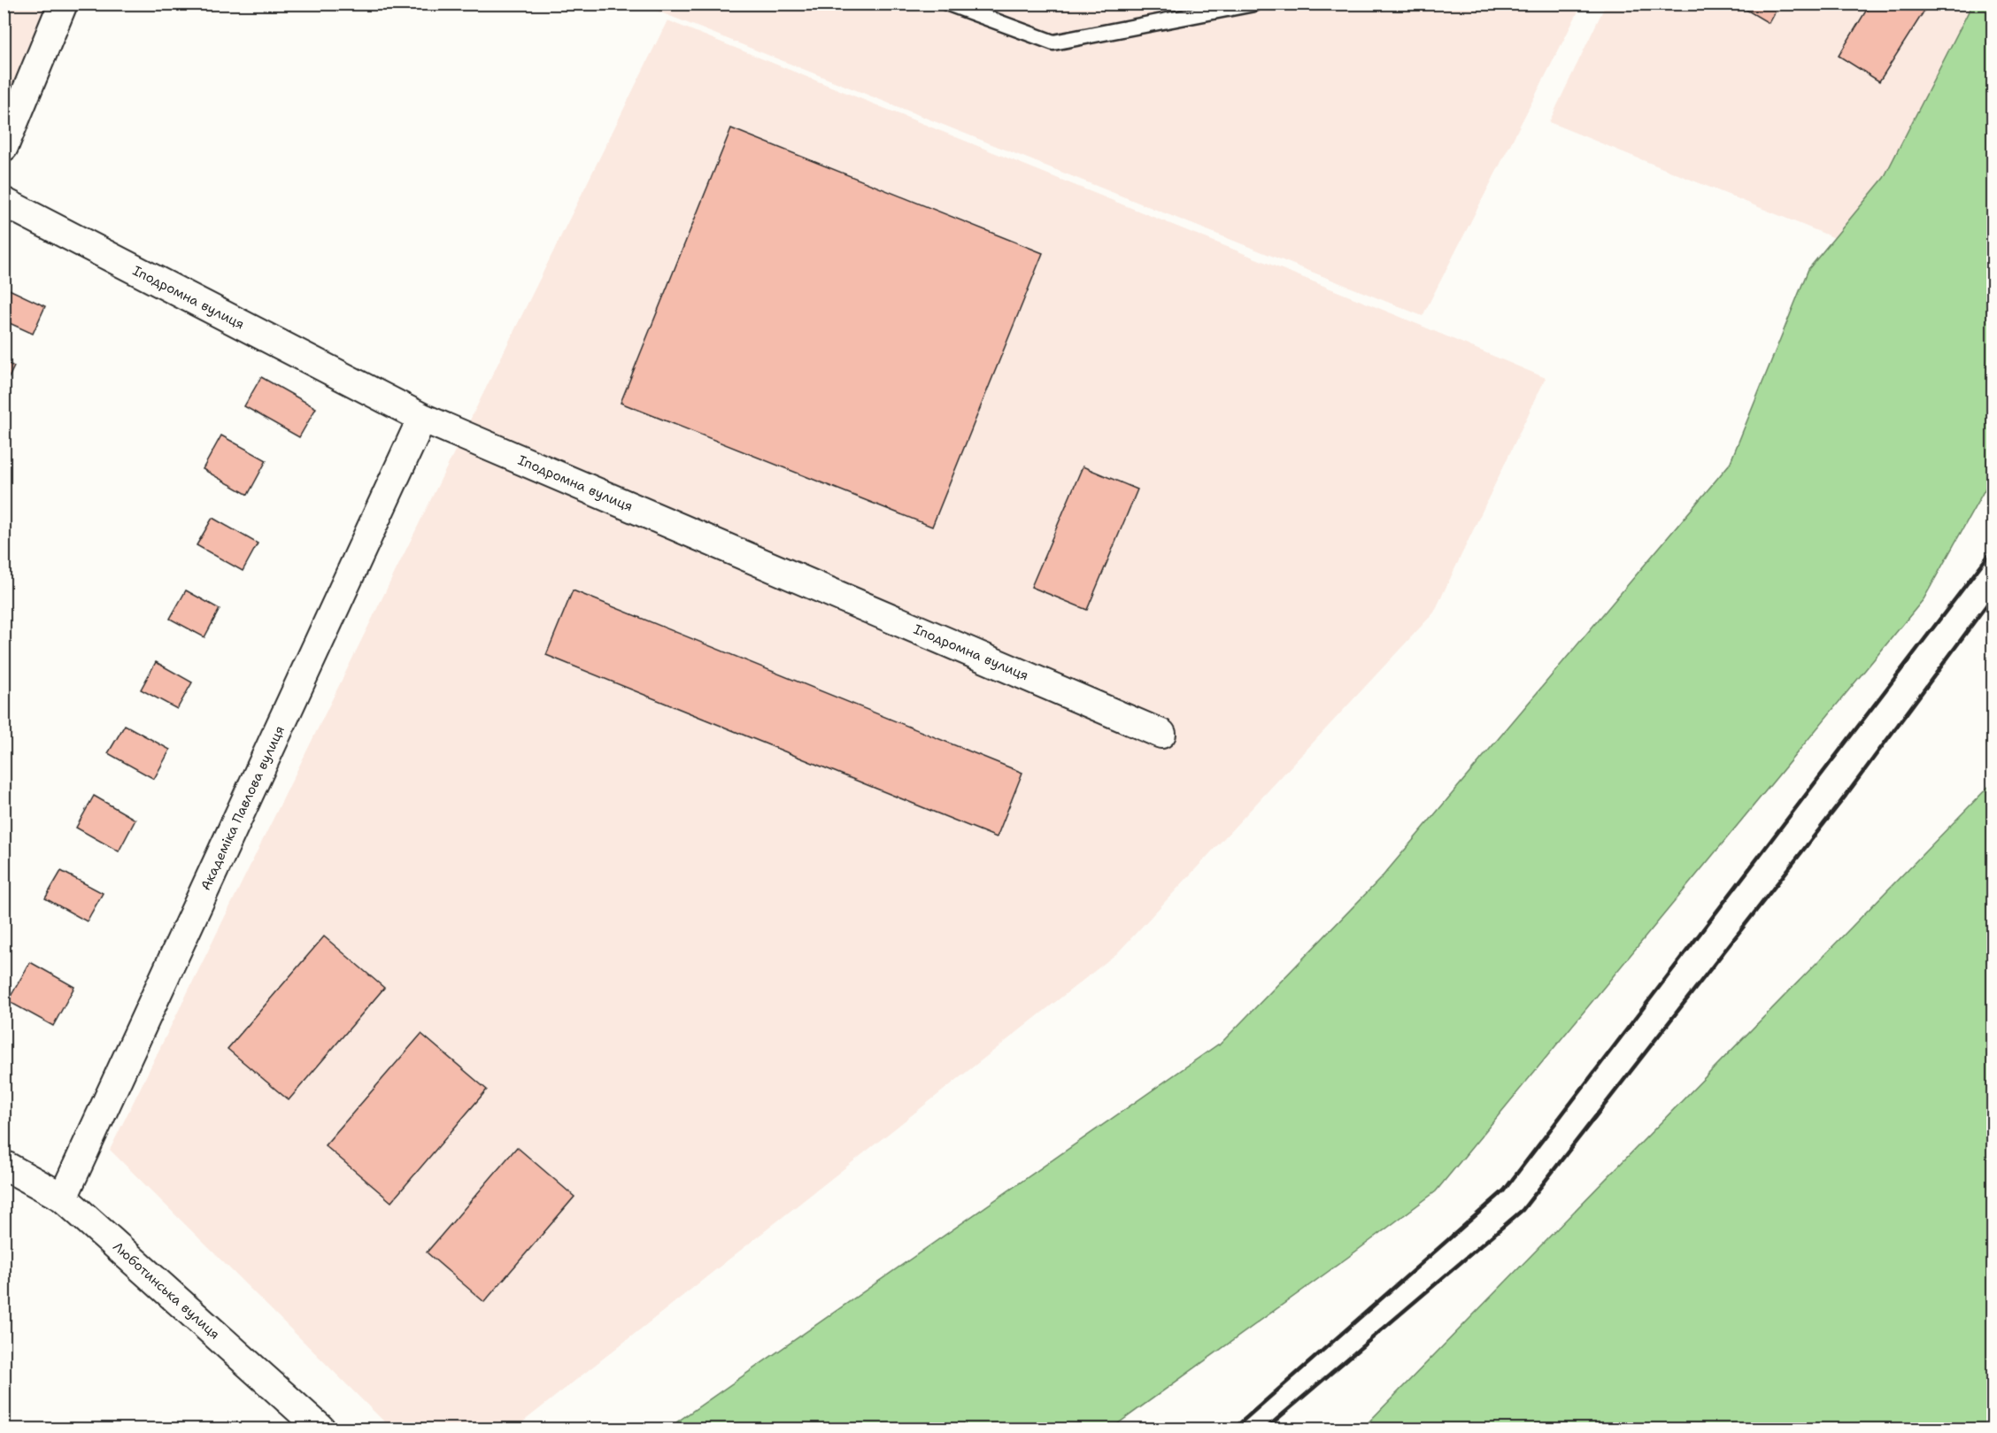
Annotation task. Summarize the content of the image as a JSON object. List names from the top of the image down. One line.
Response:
{"streets":{"street":["Іподромна вулиця","Академіка Павлова вулиця","Люботинська вулиця"]},"crossings":[["Іподромна вулиця","Академіка Павлова вулиця"],["Академіка Павлова вулиця","Люботинська вулиця"]]}
